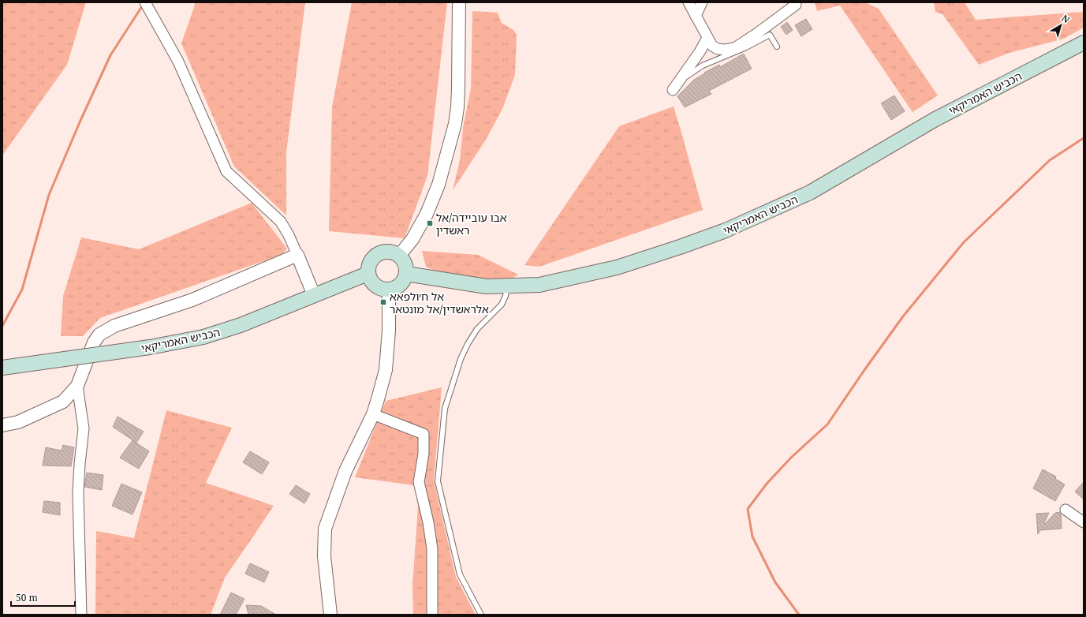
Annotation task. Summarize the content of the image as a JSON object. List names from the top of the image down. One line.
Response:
{"streets":{"main road":["הכביש האמריקאי"]},"places":{"transit":["אבו עוביידה/אל ראשדין","אל ח׳ולפאא אלראשדין/אל מונטאר"]},"scale_bar":"50 m","north":"top right"}
